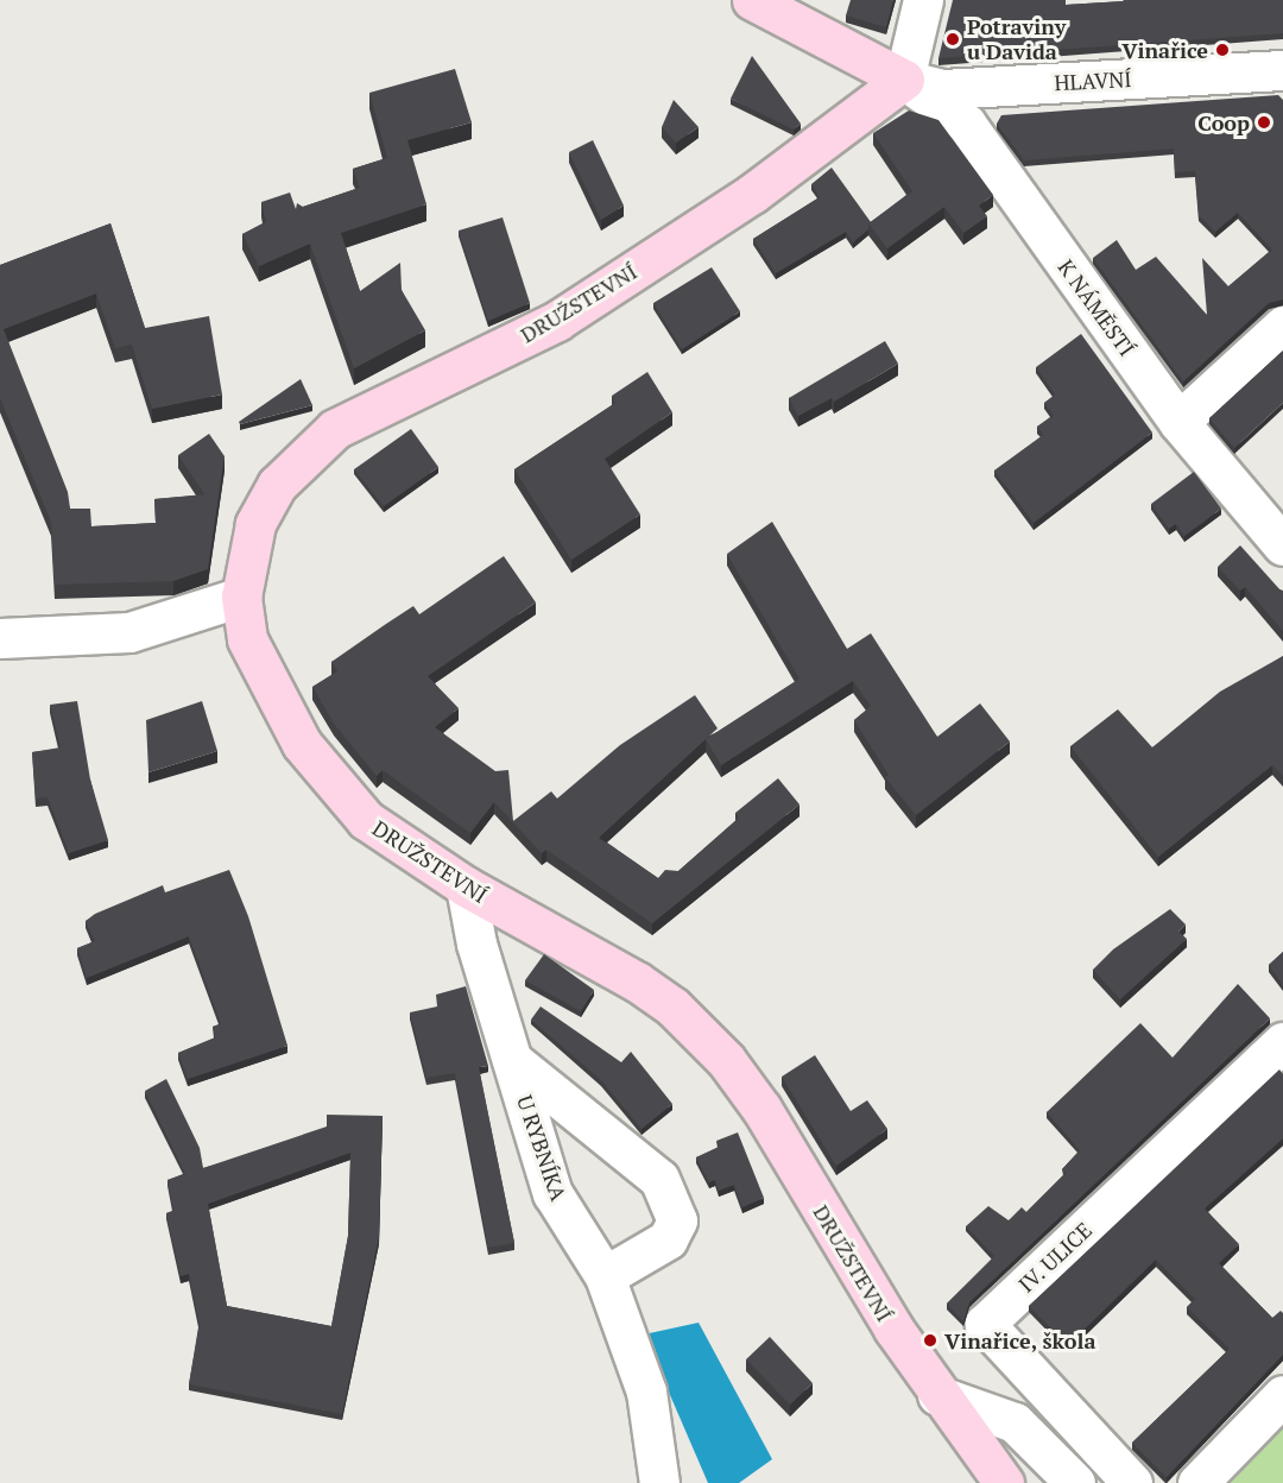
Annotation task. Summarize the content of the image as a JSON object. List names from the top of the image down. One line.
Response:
{"streets":{"main road":["DRUŽSTEVNÍ"],"street":["HLAVNÍ","K NÁMĚSTÍ","U RYBNÍKA","IV. ULICE"]},"crossings":[["HLAVNÍ","DRUŽSTEVNÍ"],["HLAVNÍ","K NÁMĚSTÍ"],["DRUŽSTEVNÍ","K NÁMĚSTÍ"],["DRUŽSTEVNÍ","U RYBNÍKA"]],"places":["Potraviny u Davida","Vinařice","Coop","Vinařice, škola"]}
